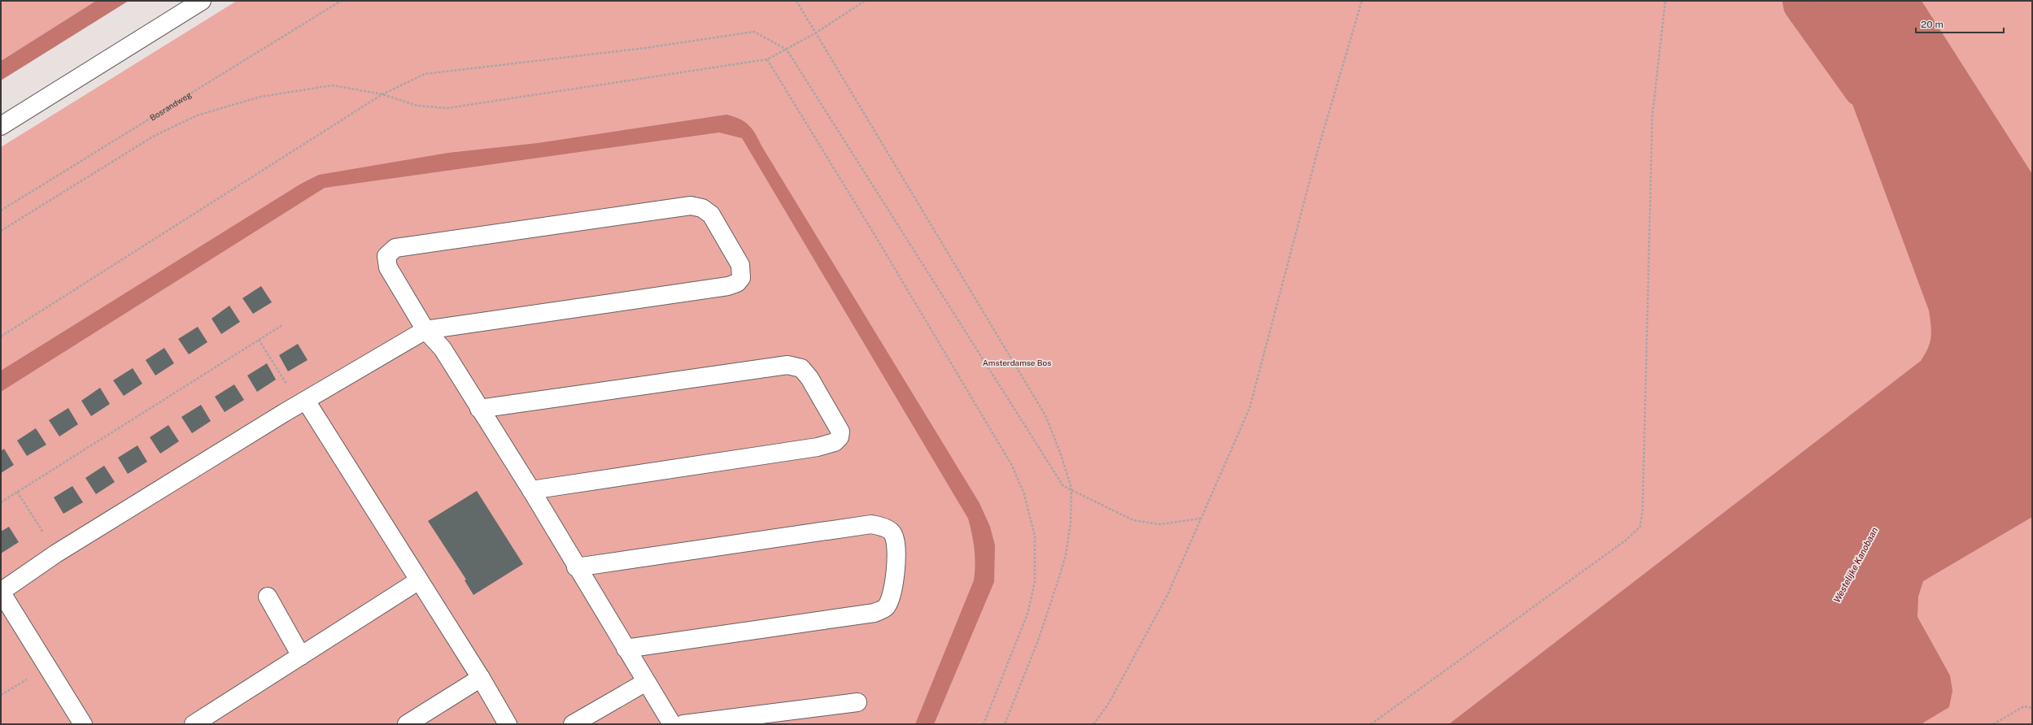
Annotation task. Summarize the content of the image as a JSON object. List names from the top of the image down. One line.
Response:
{"streets":{"path":["Bosrandweg"]},"water":["Westelijke Kanobaan"],"parks":["Amsterdamse Bos"],"scale_bar":"20 m"}
